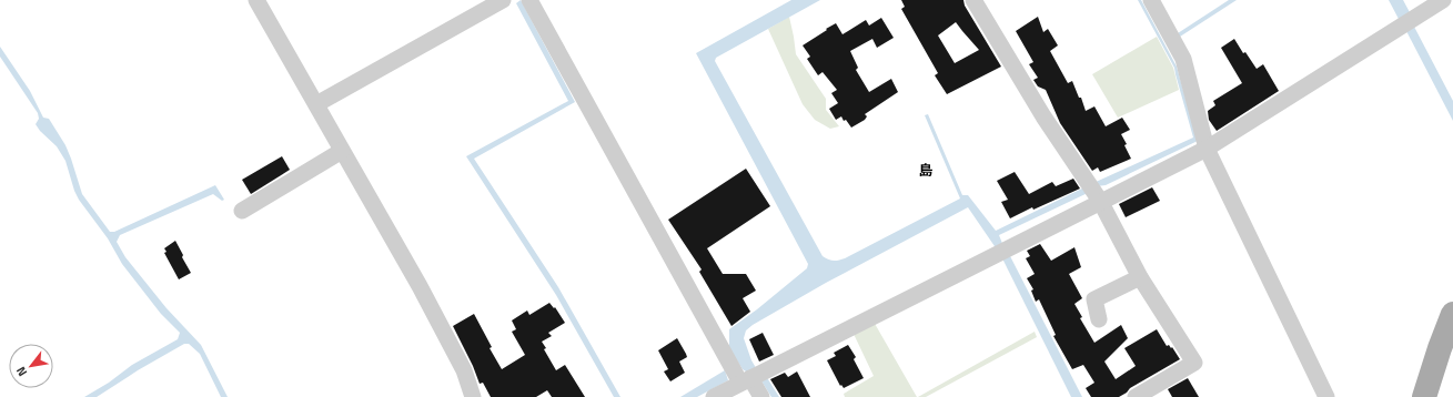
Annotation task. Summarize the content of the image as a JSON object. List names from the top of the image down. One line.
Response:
{"districts":["島"],"north":"bottom left"}
